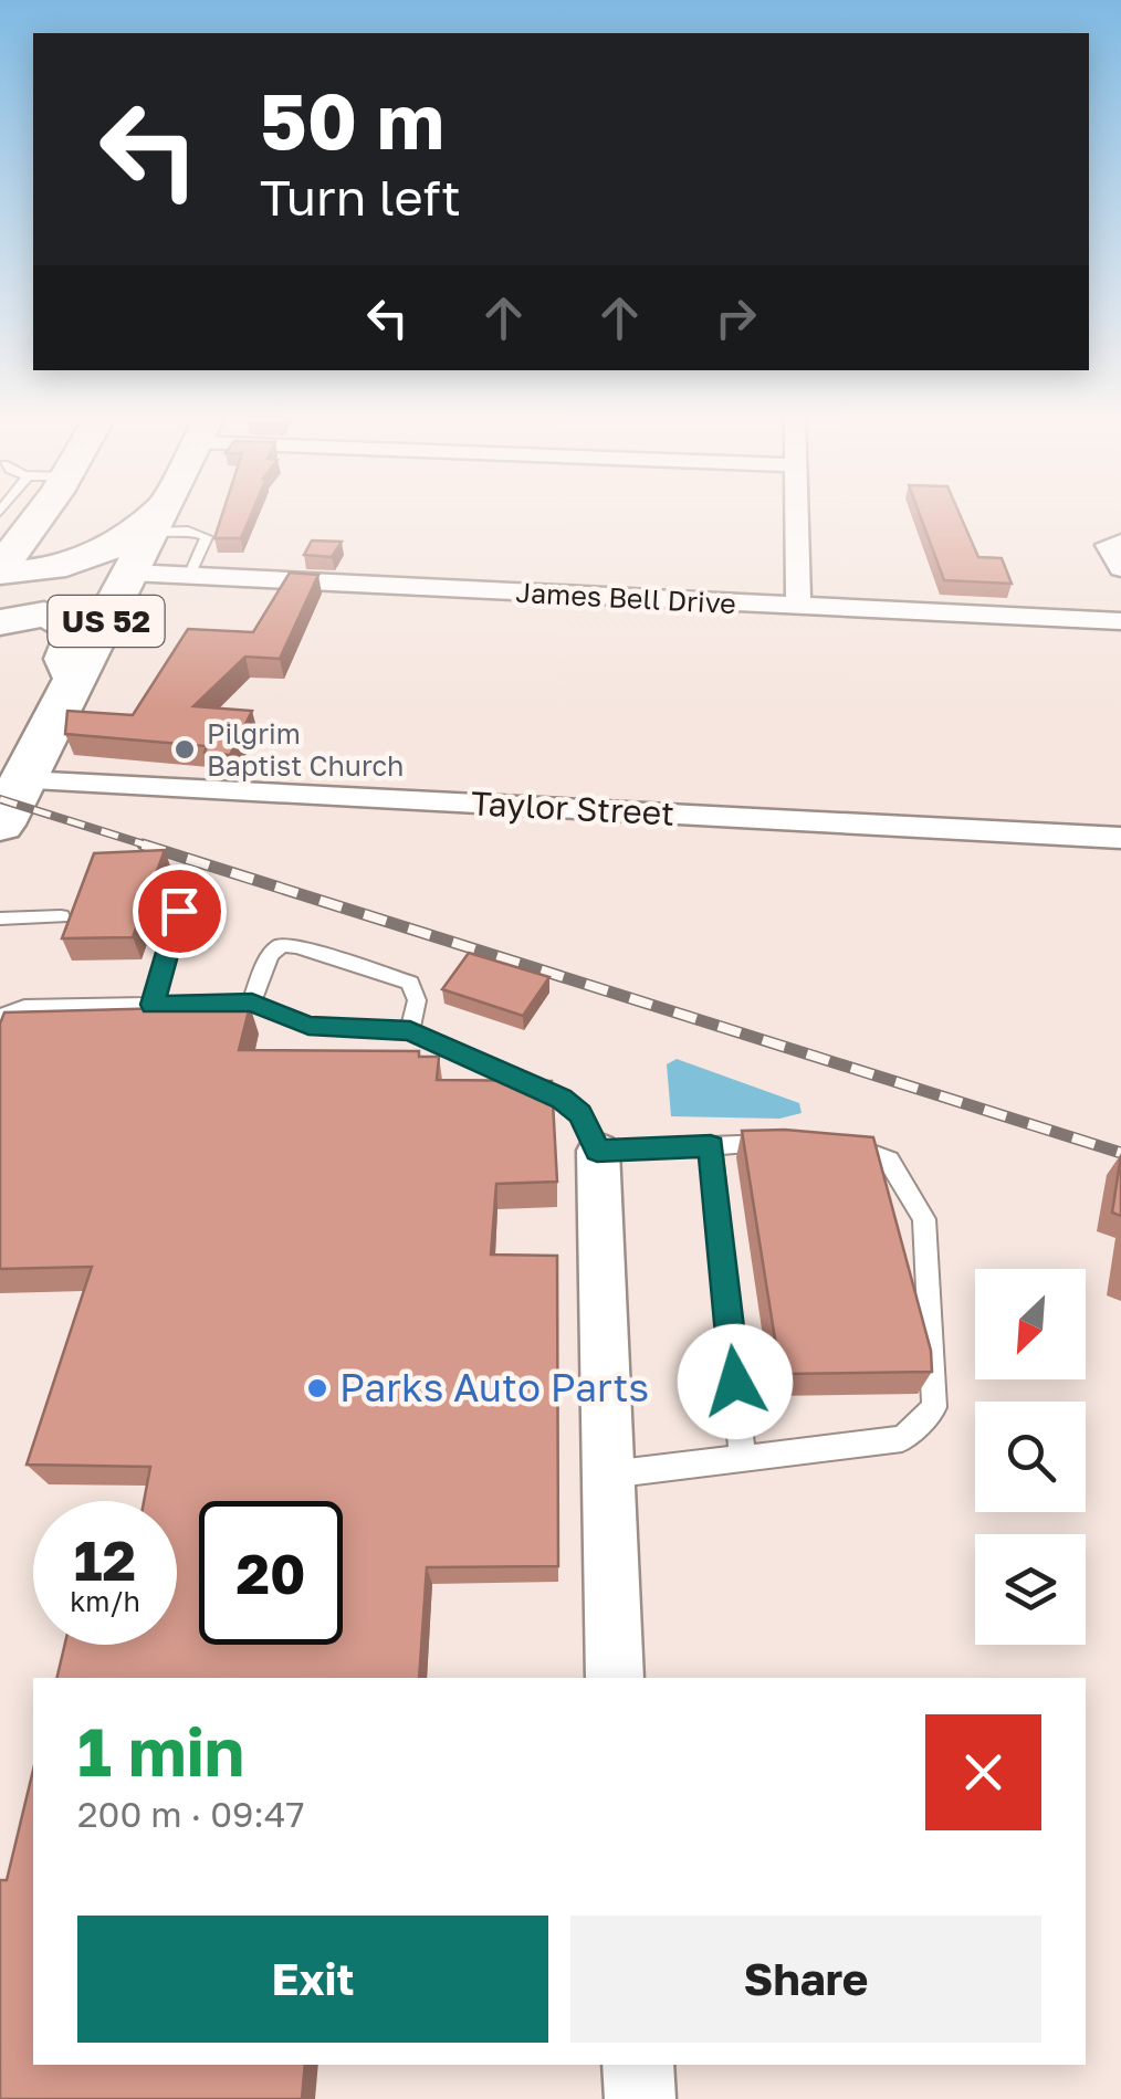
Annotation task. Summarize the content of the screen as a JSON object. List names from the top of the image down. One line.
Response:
{"streets":{"main road":["US 52"],"street":["James Bell Drive","Taylor Street"]},"crossings":[["James Bell Drive","US 52"],["US 52","Taylor Street"]],"places":["Pilgrim Baptist Church","Parks Auto Parts"],"north":"bottom left","page":{"turn":["50 m","Turn left"],"speed":"12 km/h","limit":"20","heading":["1 min","200 m · 09:47"],"buttons":["Exit","Share"]}}
